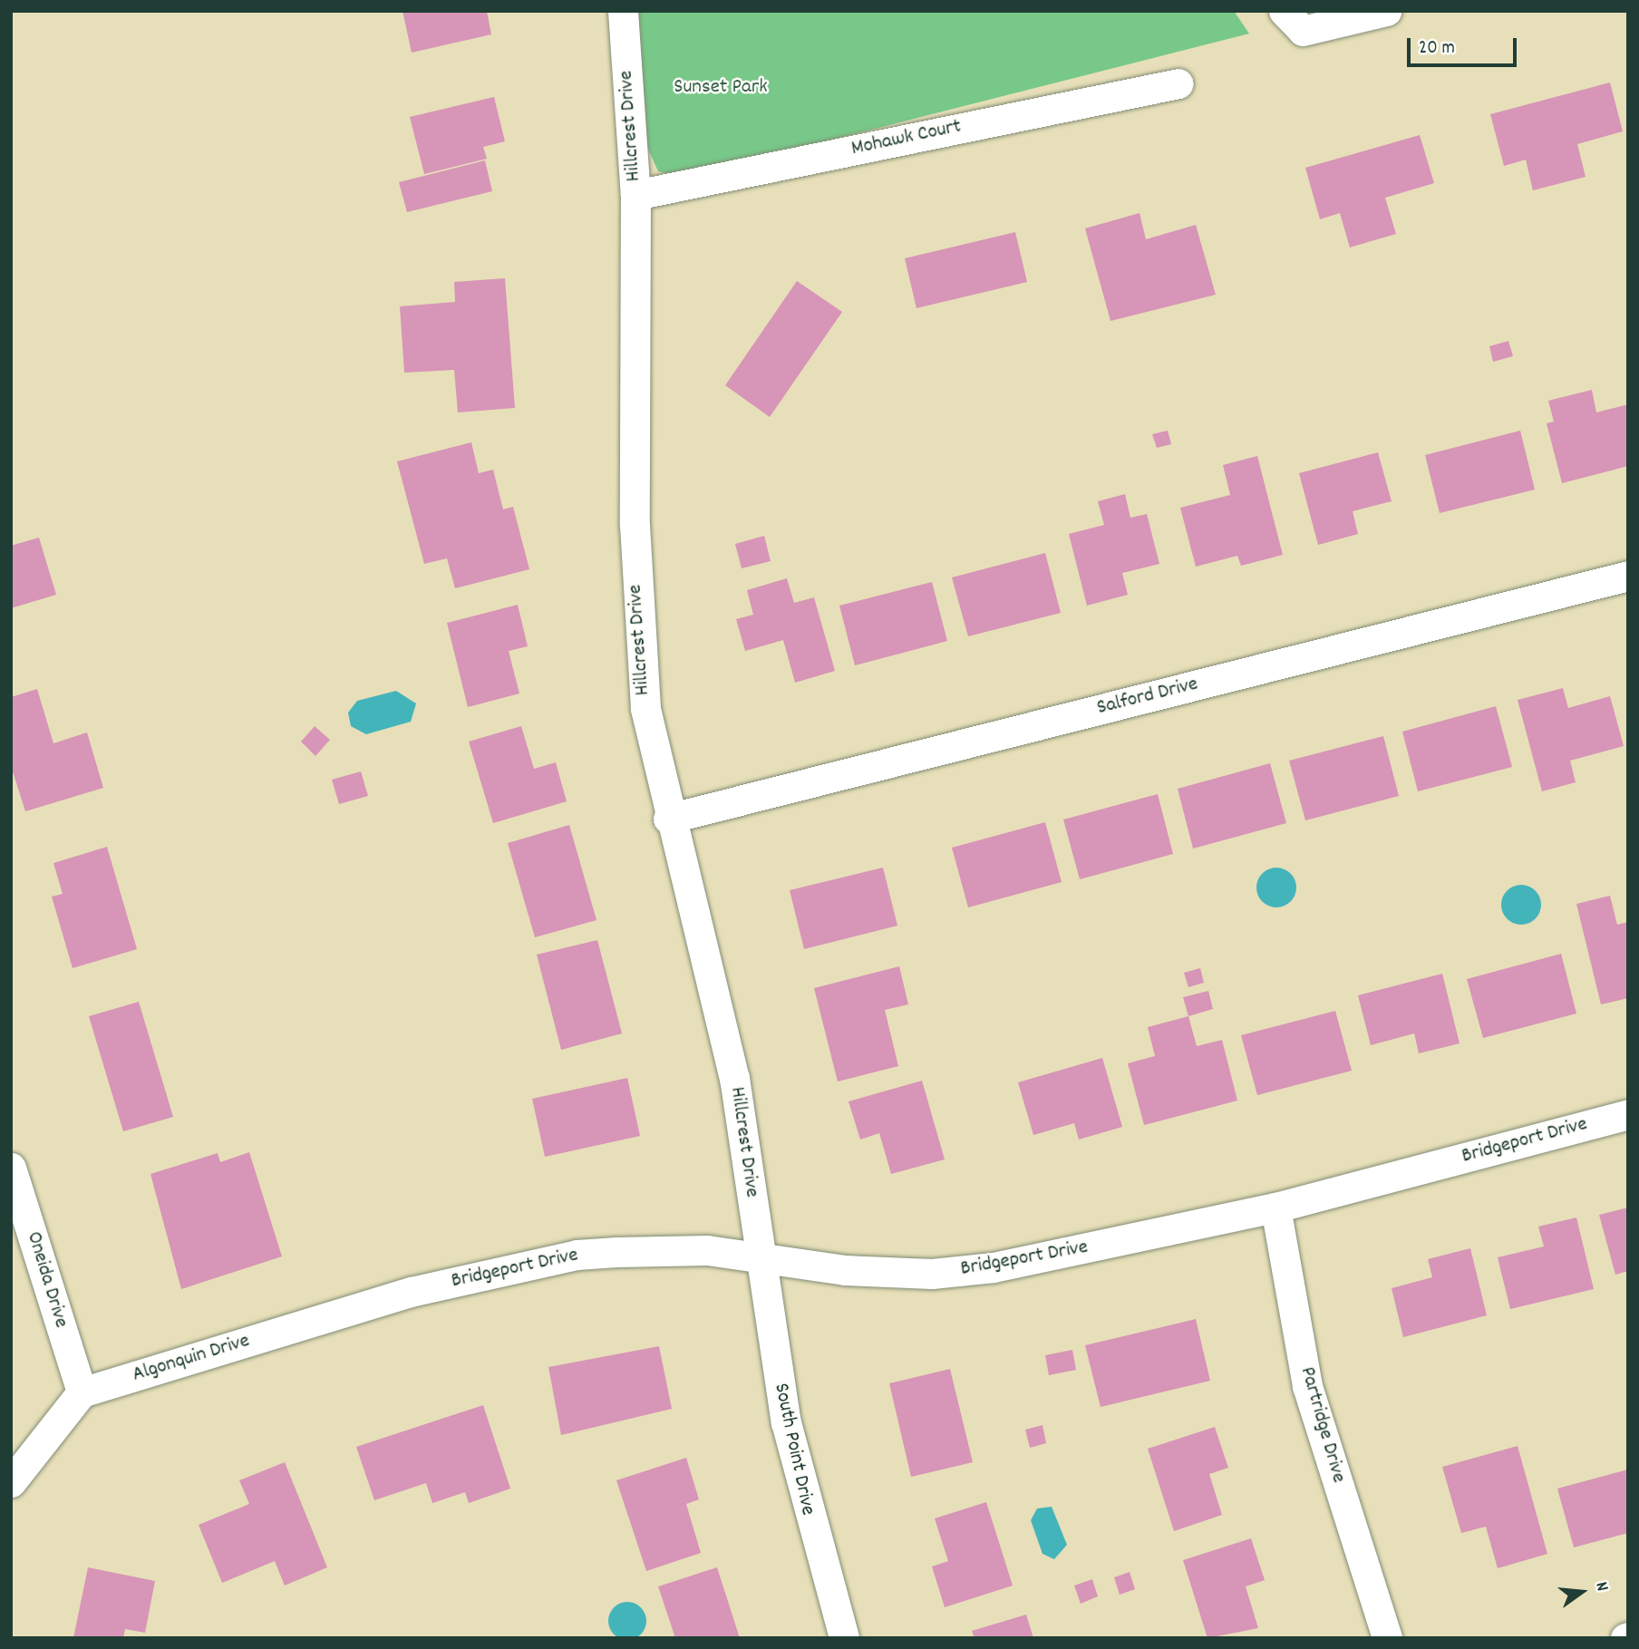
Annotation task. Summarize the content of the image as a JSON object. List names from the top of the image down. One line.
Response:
{"streets":{"street":["Hillcrest Drive","Mohawk Court","Salford Drive","Bridgeport Drive","Oneida Drive","Algonquin Drive","Partridge Drive","South Point Drive"]},"crossings":[["Hillcrest Drive","Mohawk Court"],["Hillcrest Drive","Salford Drive"],["Hillcrest Drive","Bridgeport Drive"],["Hillcrest Drive","South Point Drive"],["Bridgeport Drive","Algonquin Drive"],["Bridgeport Drive","Partridge Drive"],["Bridgeport Drive","South Point Drive"],["Oneida Drive","Algonquin Drive"]],"parks":["Sunset Park"],"scale_bar":"20 m","north":"right"}
